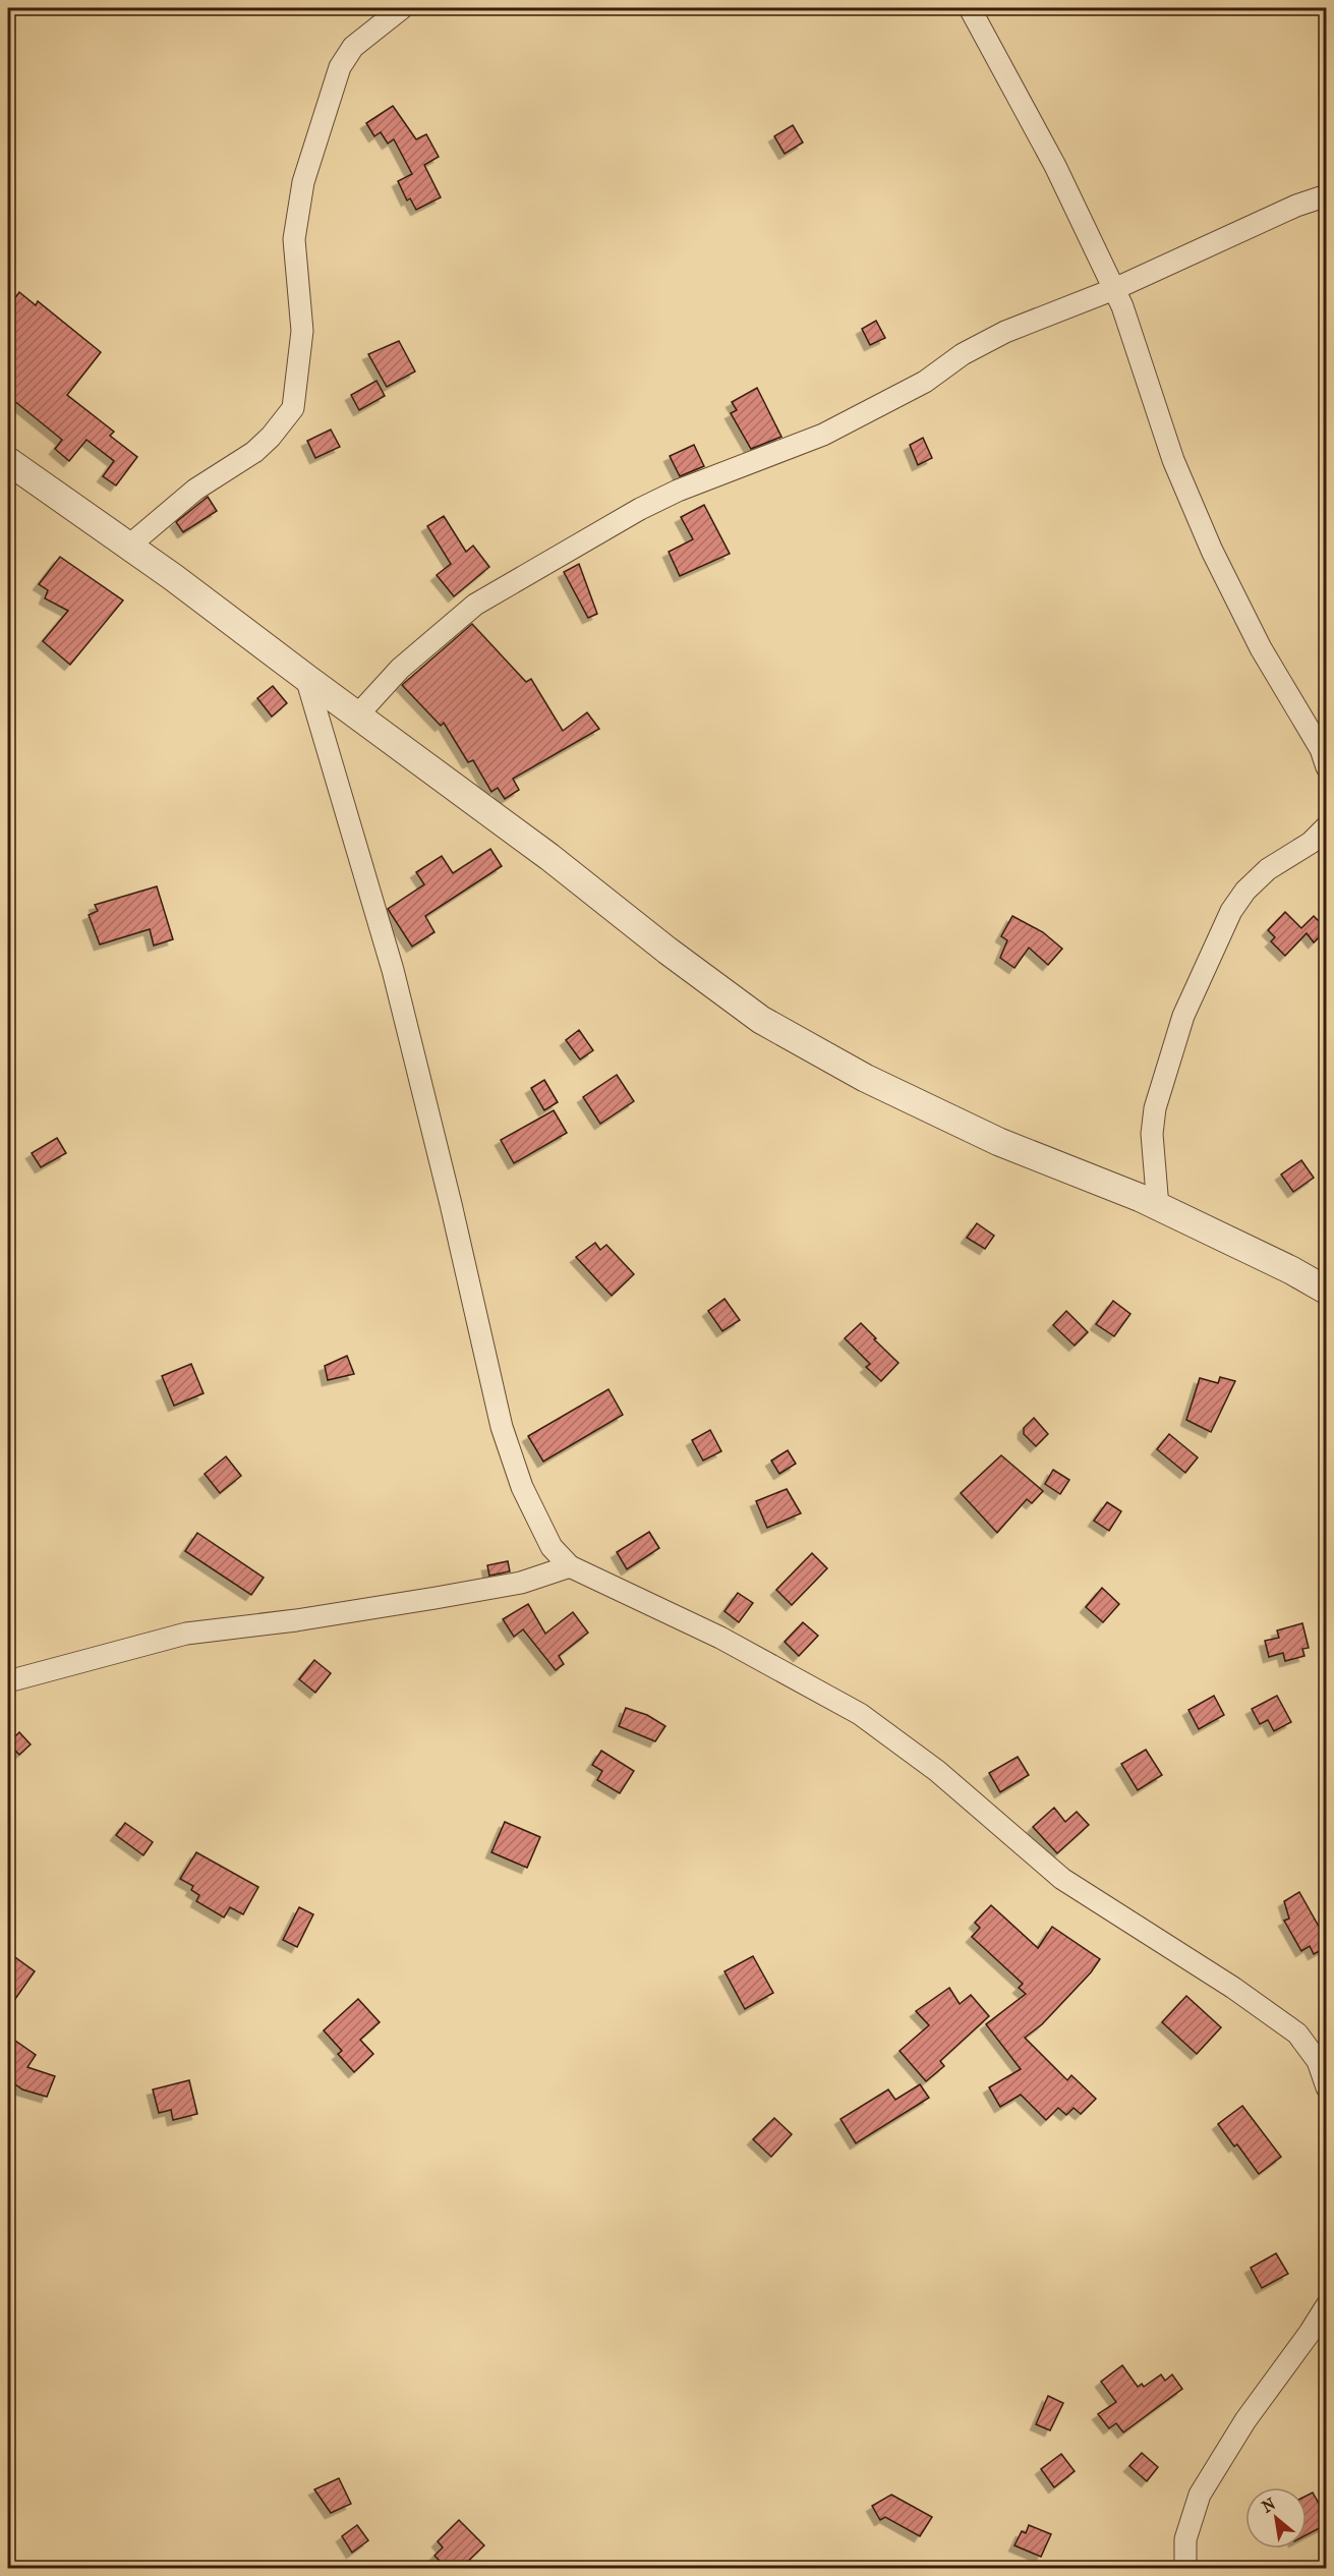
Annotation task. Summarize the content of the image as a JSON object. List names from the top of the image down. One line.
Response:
{"north":"top left"}
